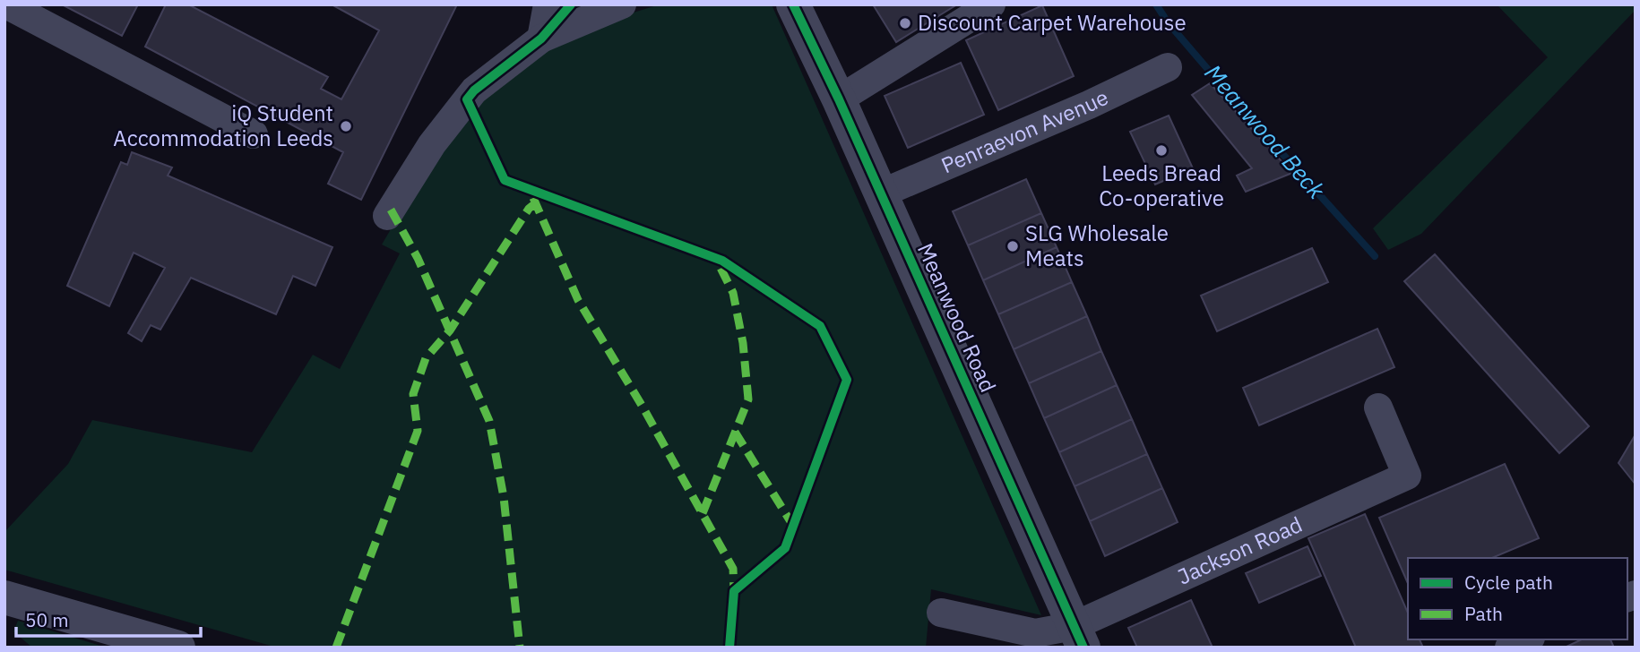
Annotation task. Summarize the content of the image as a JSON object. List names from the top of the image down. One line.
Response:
{"streets":{"street":["Penraevon Avenue","Meanwood Road","Jackson Road"]},"crossings":[["Penraevon Avenue","Meanwood Road"],["Meanwood Road","Jackson Road"]],"water":["Meanwood Beck"],"places":["Discount Carpet Warehouse","iQ Student Accommodation Leeds","Leeds Bread Co-operative","SLG Wholesale Meats"],"legend":["Cycle path","Path"],"scale_bar":"50 m"}
